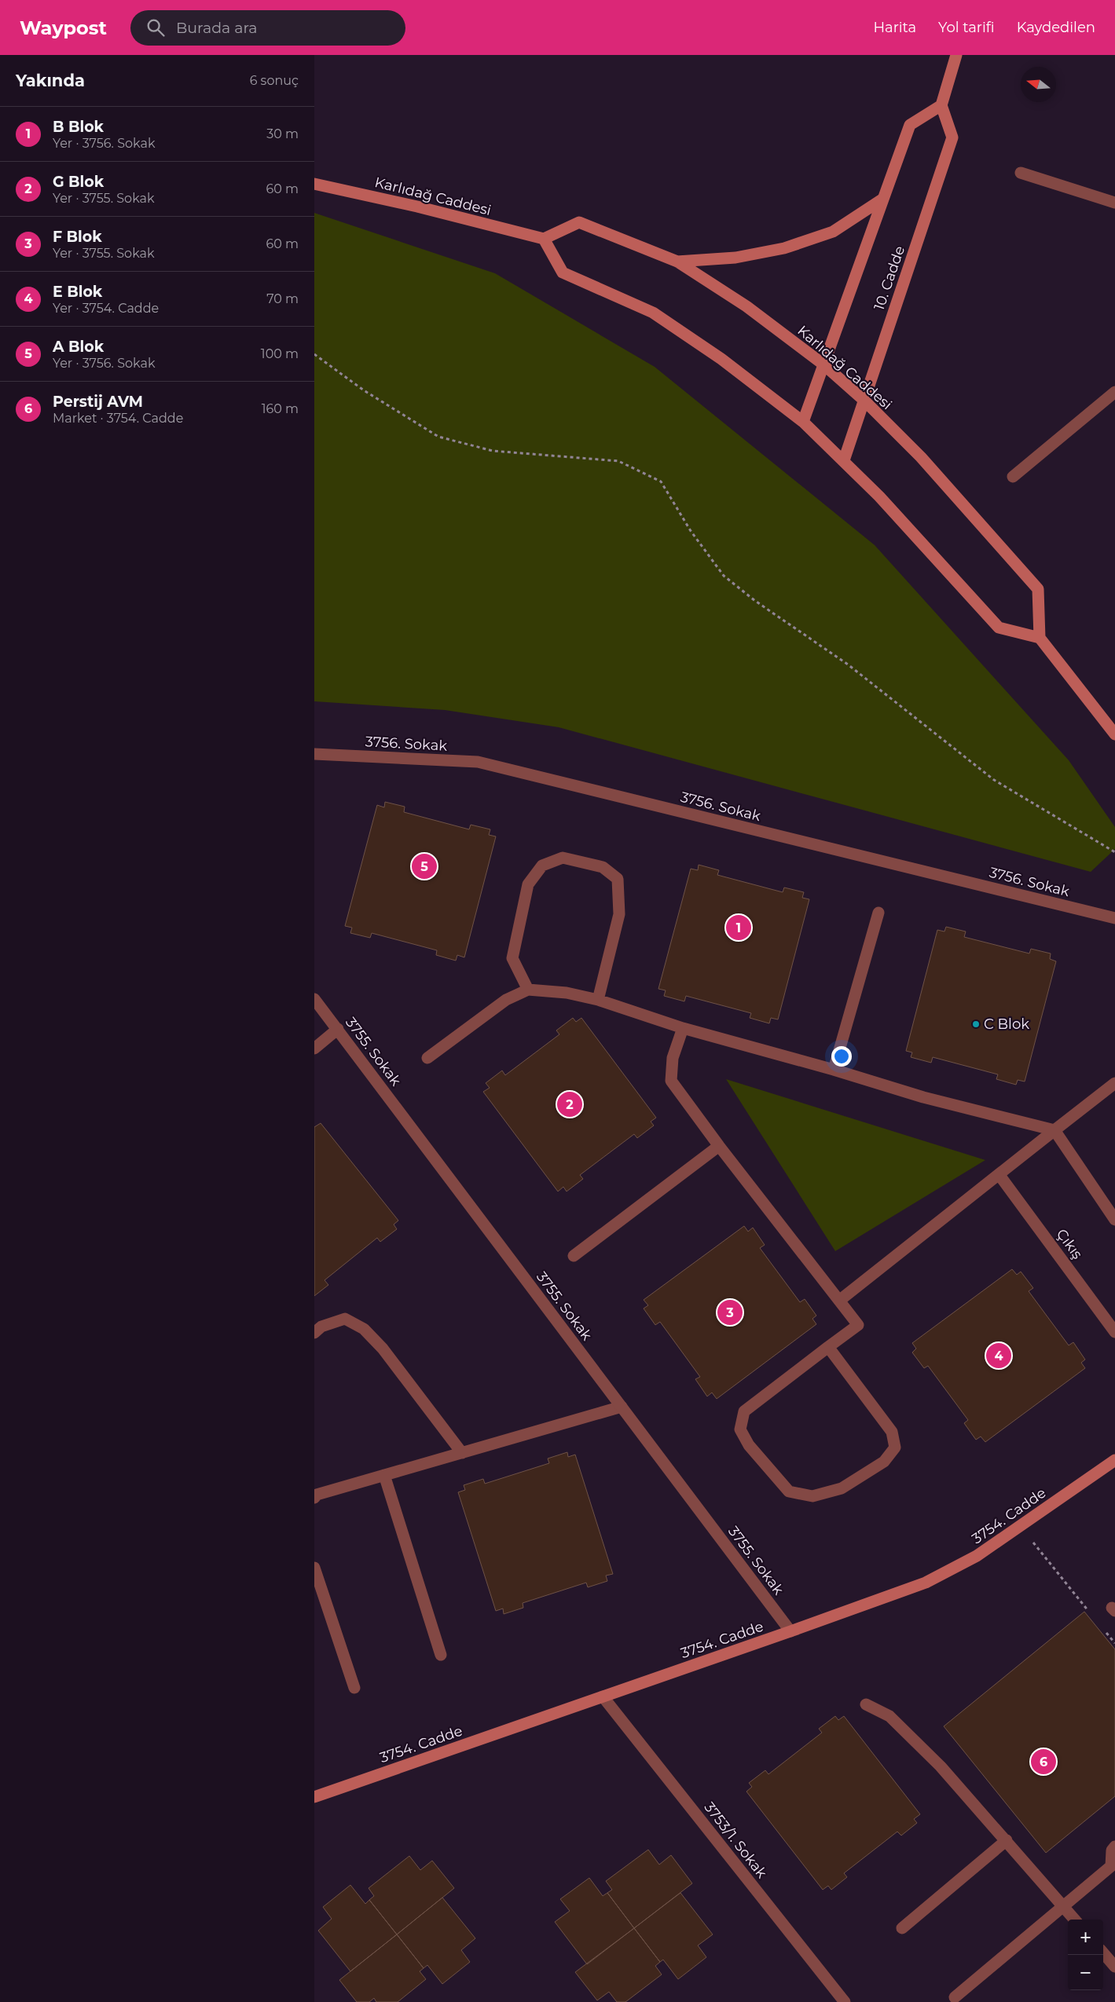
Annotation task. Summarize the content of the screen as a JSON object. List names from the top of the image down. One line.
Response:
{"streets":{"main road":["Karlıdağ Caddesi","10. Cadde","3754. Cadde"],"street":["3756. Sokak","3755. Sokak","Çıkış","3753/1. Sokak"]},"crossings":[["Karlıdağ Caddesi","10. Cadde"],["3755. Sokak","3754. Cadde"],["3754. Cadde","3753/1. Sokak"]],"places":["C Blok"],"north":"left","page":{"header":"Waypost","search":"Burada ara","nav":["Harita","Yol tarifi","Kaydedilen"],"heading":["Yakında","6 sonuç"],"list":[{"mark":"1","name":"B Blok","note":"Yer · 3756. Sokak","value":"30 m"},{"mark":"2","name":"G Blok","note":"Yer · 3755. Sokak","value":"60 m"},{"mark":"3","name":"F Blok","note":"Yer · 3755. Sokak","value":"60 m"},{"mark":"4","name":"E Blok","note":"Yer · 3754. Cadde","value":"70 m"},{"mark":"5","name":"A Blok","note":"Yer · 3756. Sokak","value":"100 m"},{"mark":"6","name":"Perstij AVM","note":"Market · 3754. Cadde","value":"160 m"}],"pins":["5","1","2","3","4","6"],"map_buttons":["+","−"]}}
